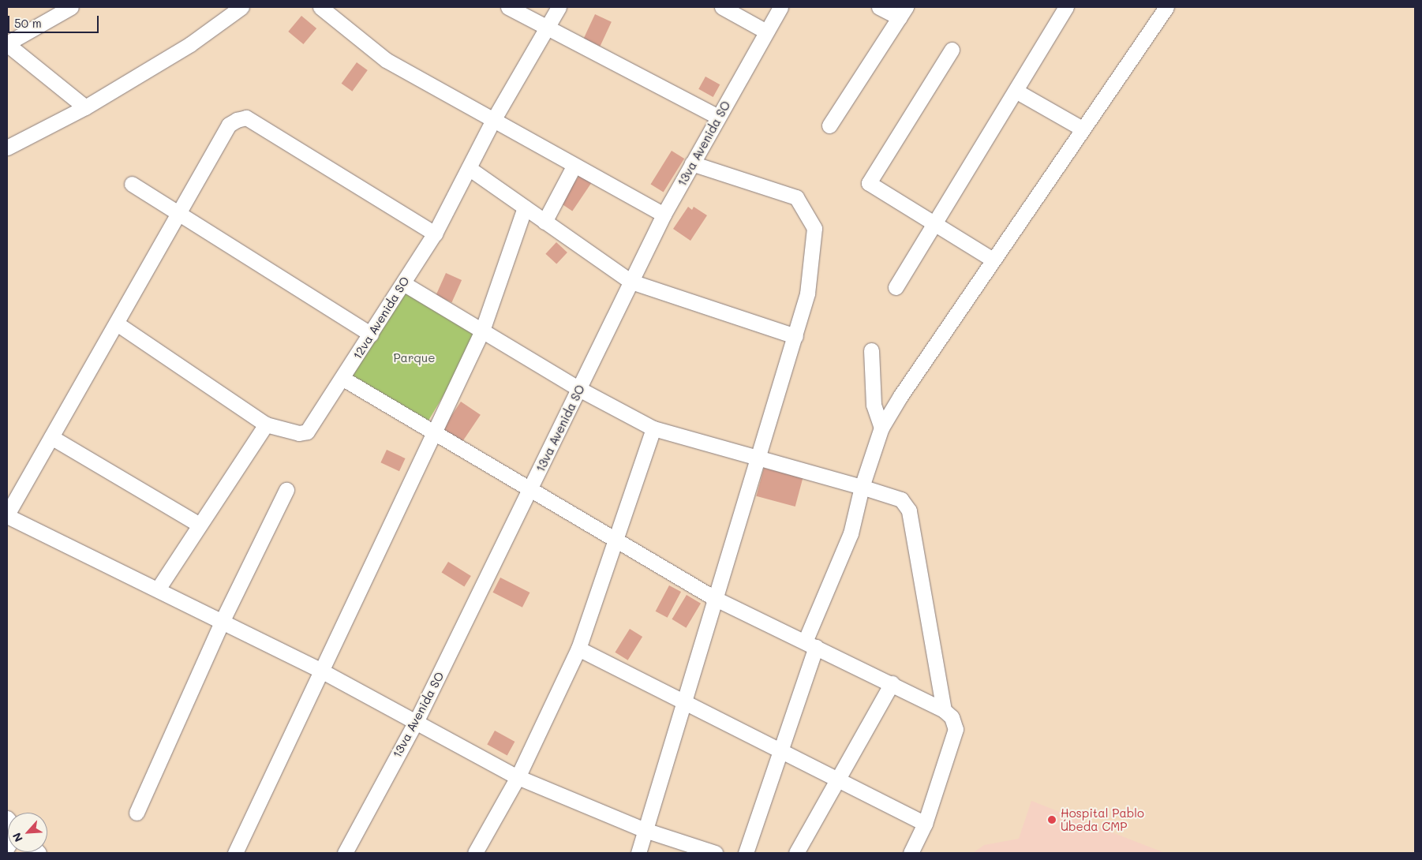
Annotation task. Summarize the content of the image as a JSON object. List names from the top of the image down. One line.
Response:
{"streets":{"street":["13va Avenida SO","12va Avenida SO"]},"parks":["Parque"],"places":["Hospital Pablo Úbeda CMP"],"scale_bar":"50 m","north":"bottom left"}
